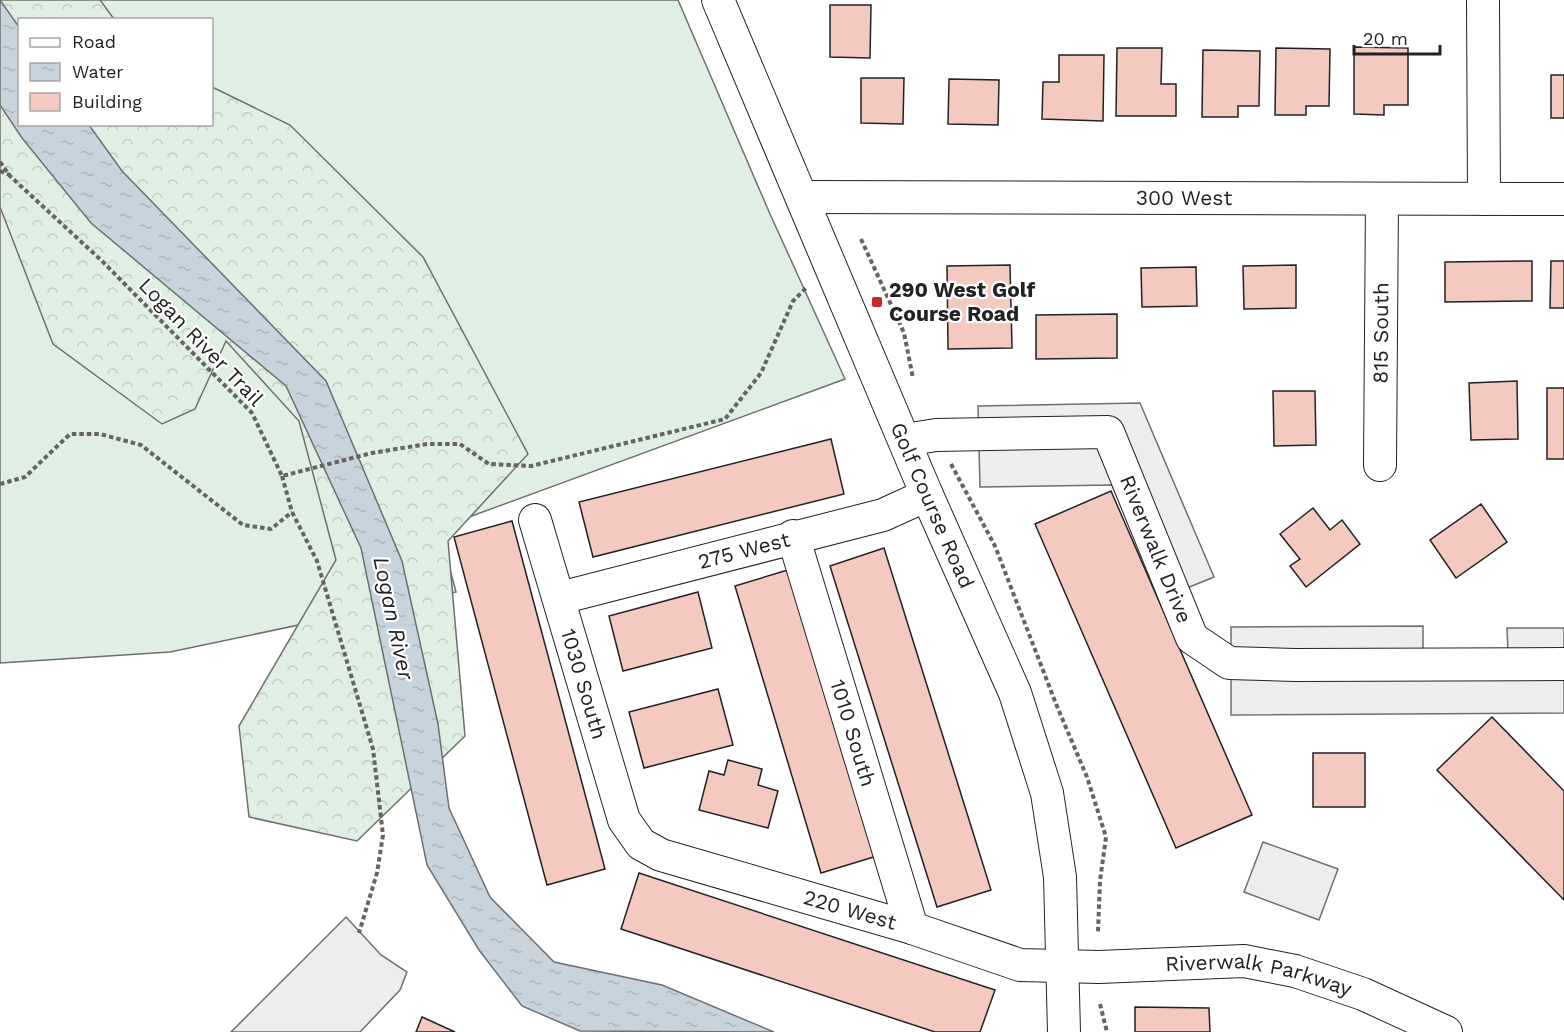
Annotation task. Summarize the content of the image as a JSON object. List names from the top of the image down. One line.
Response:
{"streets":{"street":["300 West","815 South","Golf Course Road","275 West","Riverwalk Drive","1030 South","1010 South","220 West","Riverwalk Parkway"],"path":["Logan River Trail"]},"crossings":[["300 West","815 South"],["300 West","Golf Course Road"],["Golf Course Road","275 West"],["Golf Course Road","Riverwalk Drive"],["Golf Course Road","220 West"],["Golf Course Road","Riverwalk Parkway"],["275 West","1030 South"],["275 West","1010 South"],["1030 South","220 West"],["1010 South","220 West"],["220 West","Riverwalk Parkway"]],"water":["Logan River"],"places":{"transit":["290 West Golf Course Road"]},"legend":["Road","Water","Building"],"scale_bar":"20 m"}
